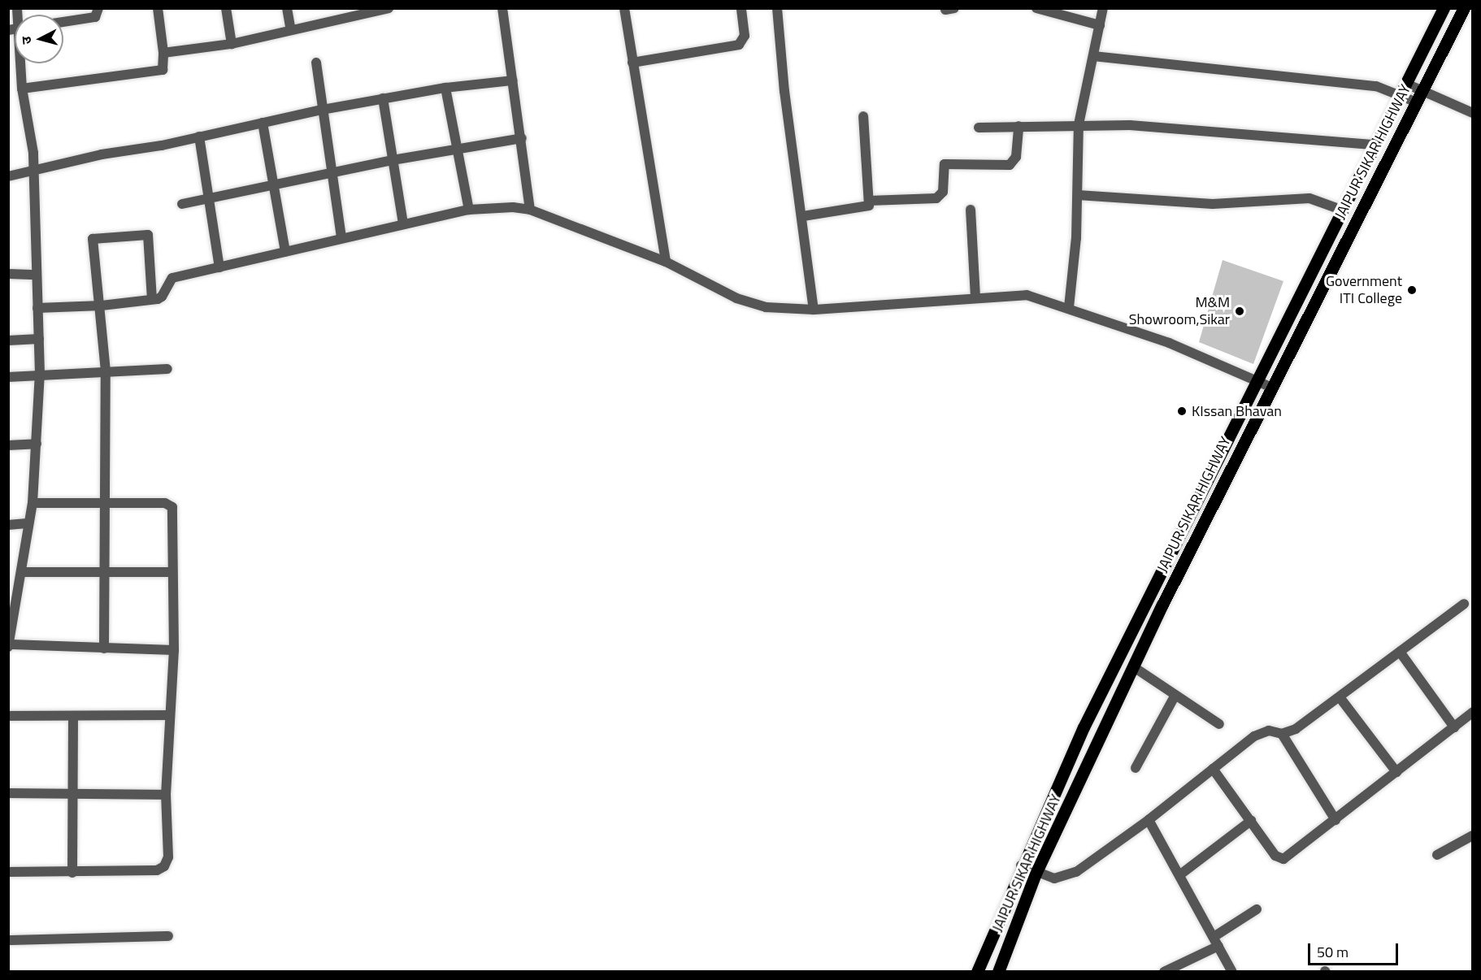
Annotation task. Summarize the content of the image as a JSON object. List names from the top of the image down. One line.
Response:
{"streets":{"main road":["JAIPUR SIKAR HIGHWAY"]},"places":["Government ITI College","M&M Showroom,Sikar","KIssan Bhavan"],"scale_bar":"50 m","north":"left"}
